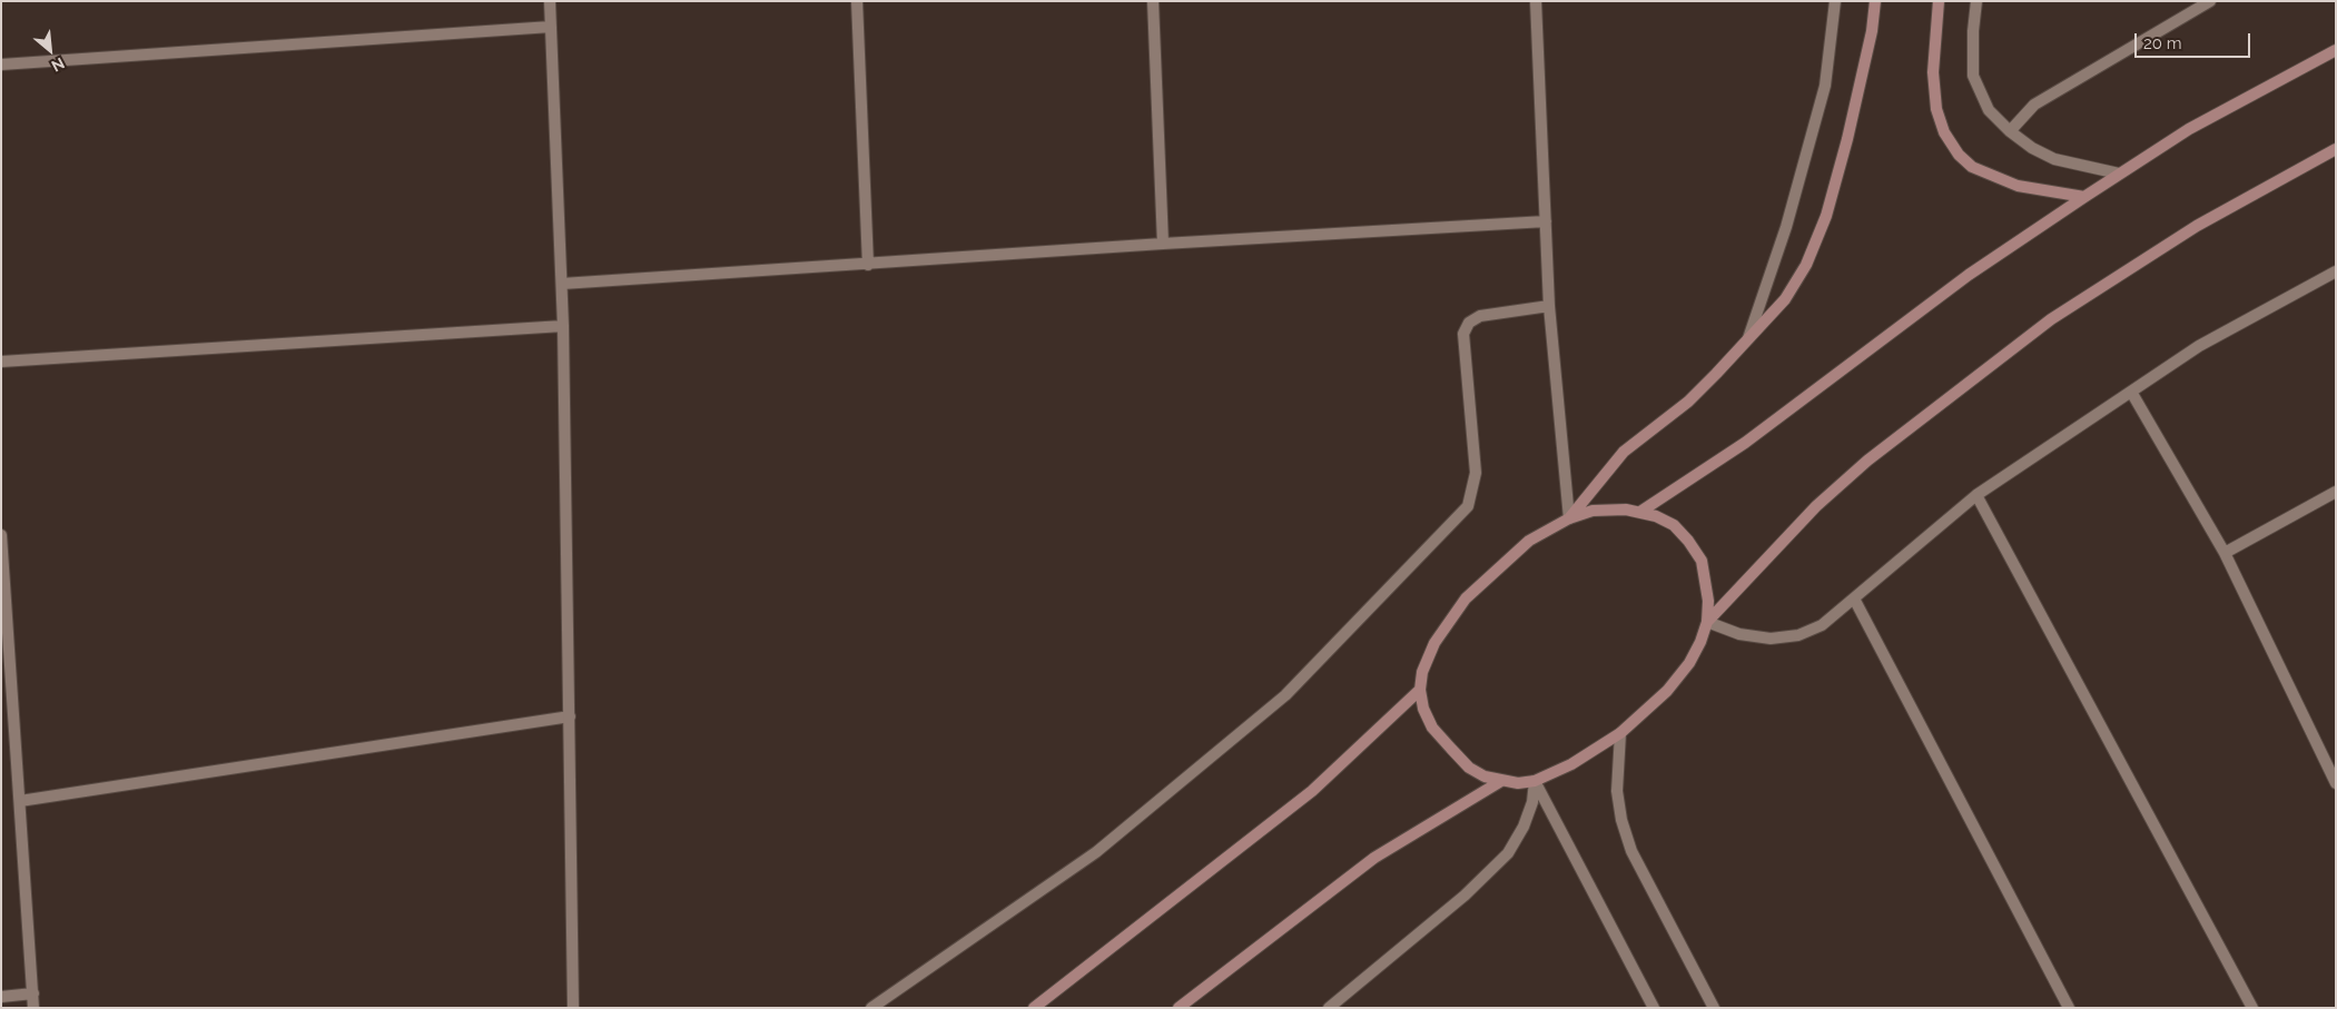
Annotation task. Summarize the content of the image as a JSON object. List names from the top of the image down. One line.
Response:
{"scale_bar":"20 m","north":"bottom right"}
